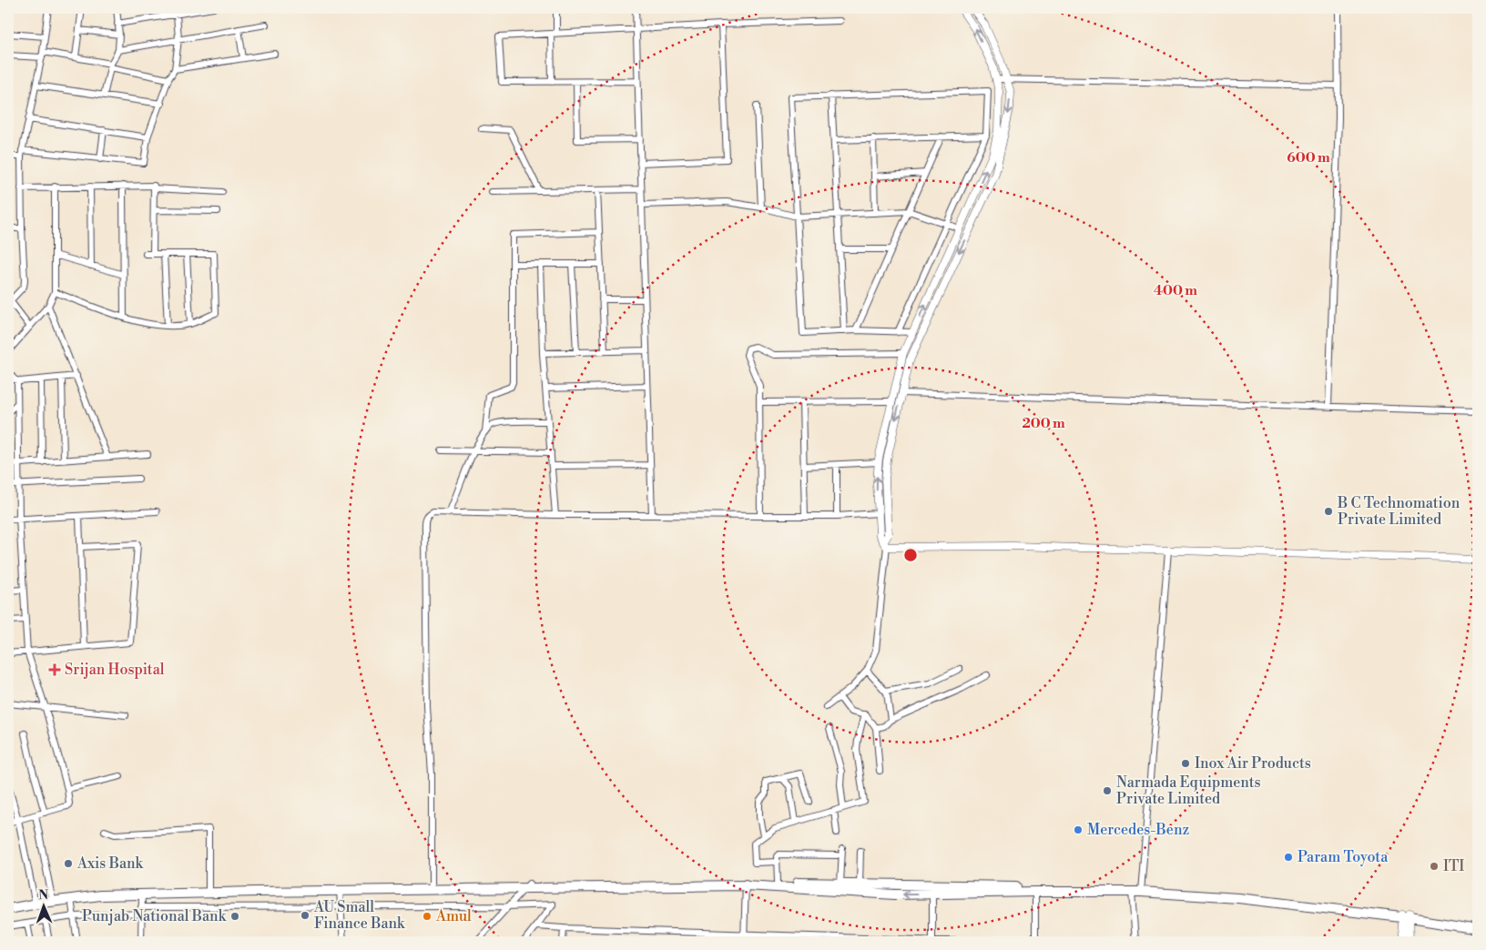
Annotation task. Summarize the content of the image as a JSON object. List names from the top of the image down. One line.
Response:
{"places":{"other":["B C Technomation Private Limited","Inox Air Products","Narmada Equipments Private Limited","Mercedes-Benz","Param Toyota","Axis Bank","ITI","AU Small Finance Bank","Punjab National Bank","Amul"],"health":["Srijan Hospital"]},"north":"top","rings":["600 m","400 m","200 m"]}
